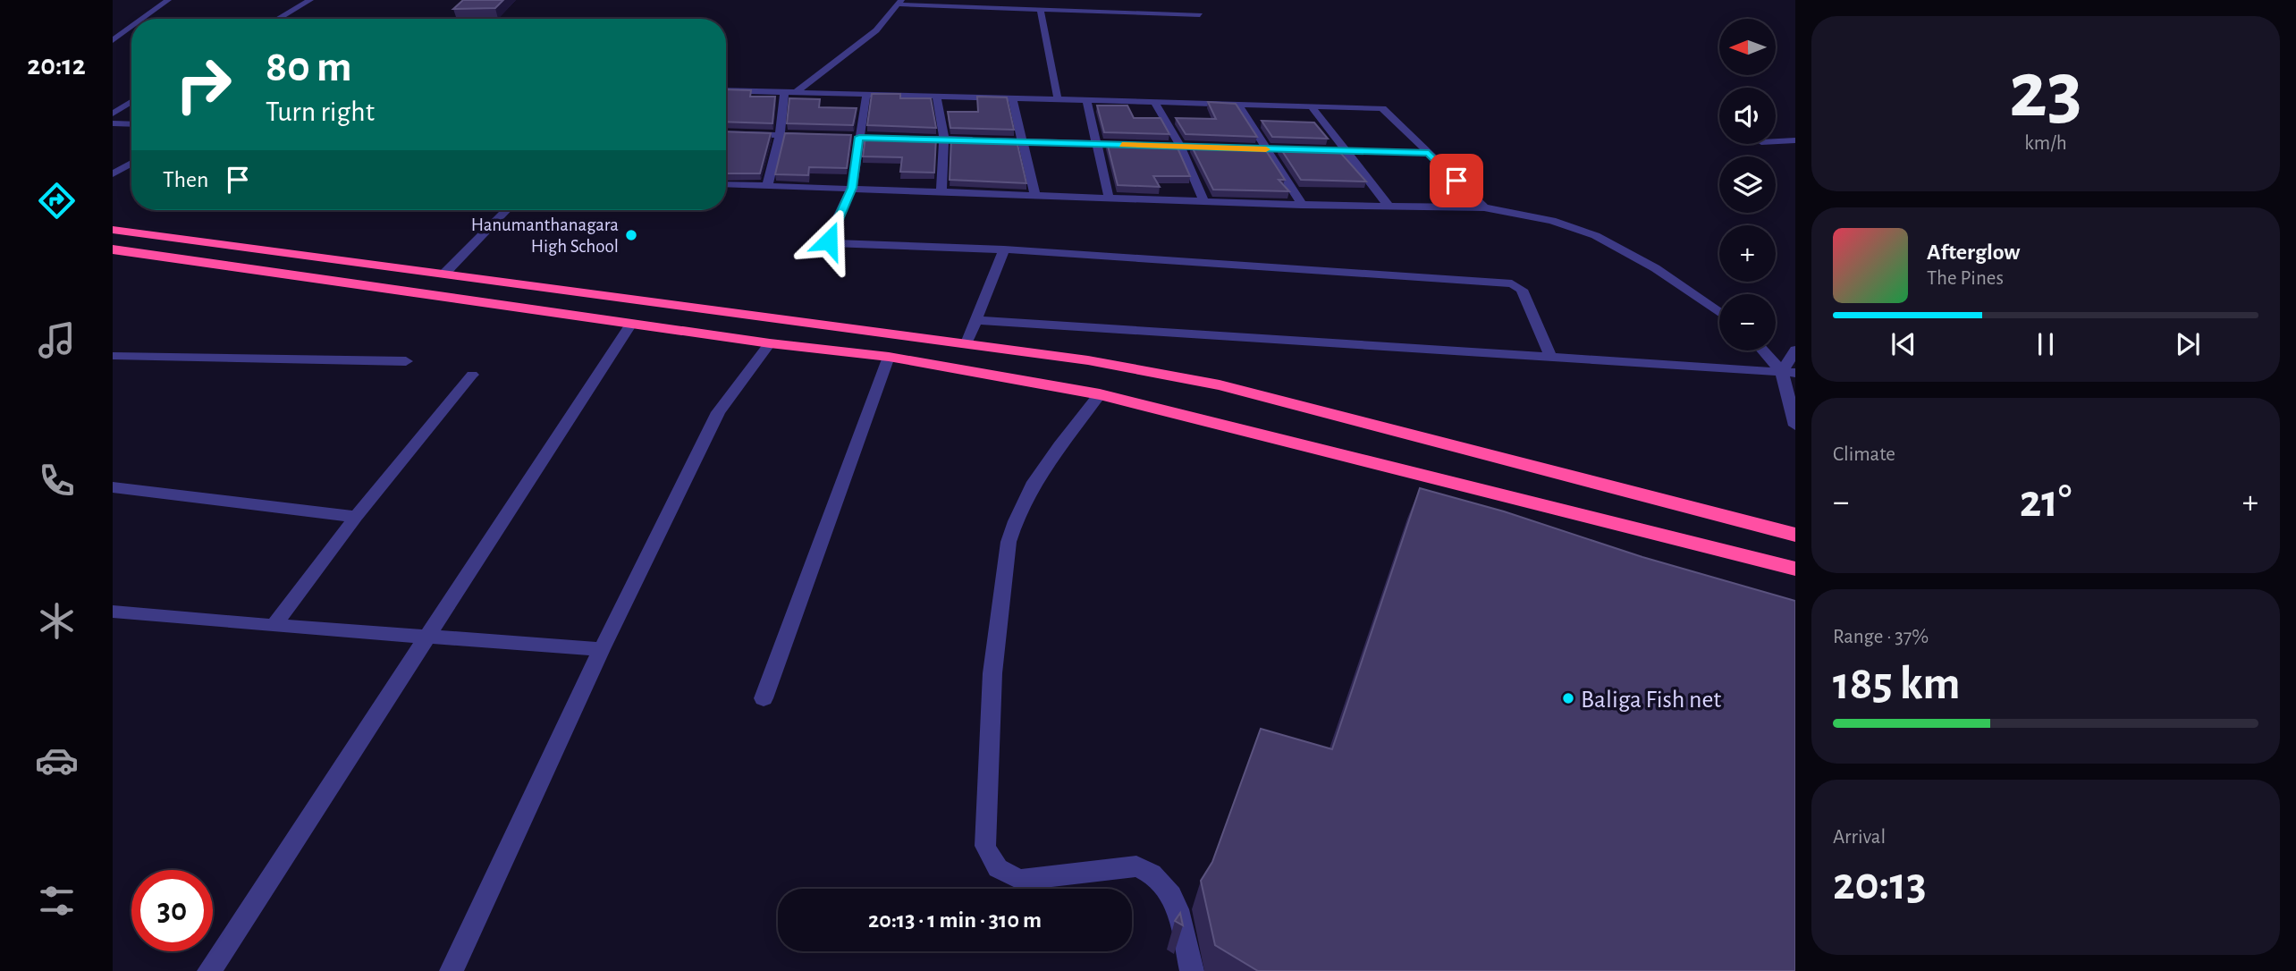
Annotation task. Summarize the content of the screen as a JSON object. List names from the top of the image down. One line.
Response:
{"places":["Hanumanthanagara High School","Baliga Fish net"],"north":"left","page":{"tabs":"20:12","tile":[["23","km/h"],"Climate",["Range · 37%","185 km"],["Arrival","20:13"]],"map_buttons":["+","−"],"turn":["80 m","Turn right"],"then":"Then","song":["Afterglow","The Pines"],"heat":["−","21°","+"],"limit":"30","trip":"20:13 · 1 min · 310 m"}}
